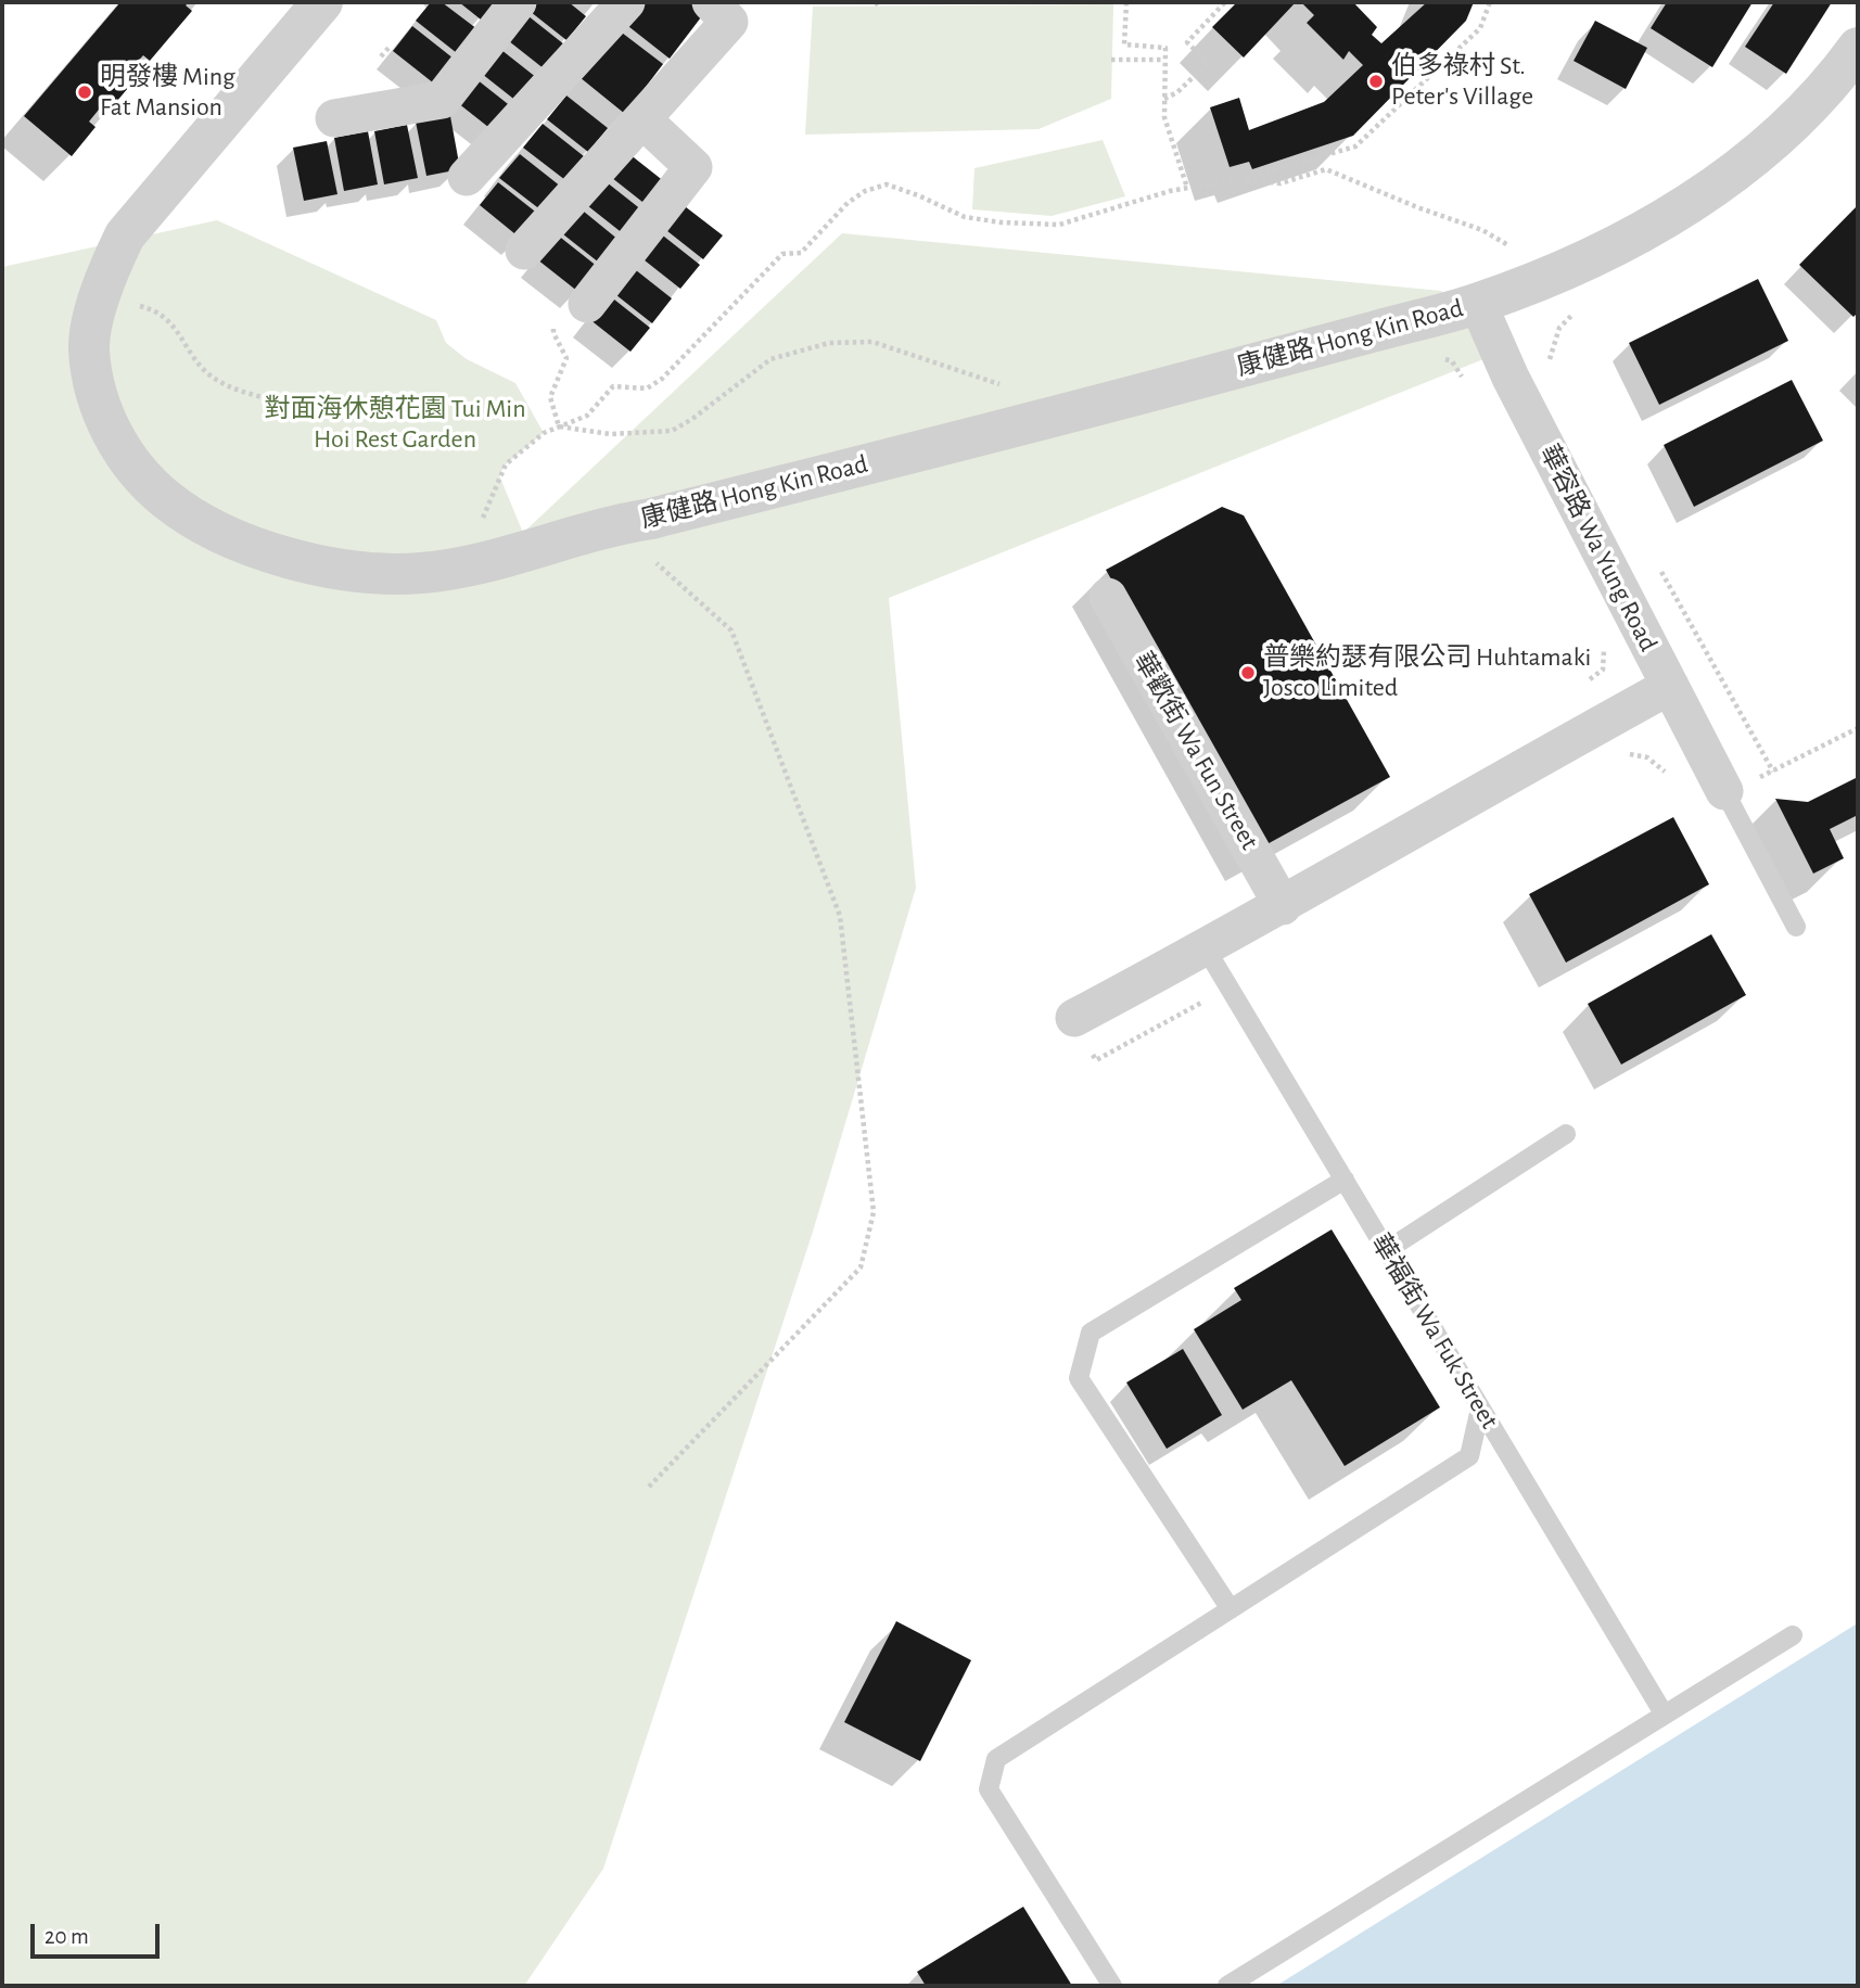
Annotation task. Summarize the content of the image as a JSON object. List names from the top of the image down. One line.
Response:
{"streets":{"street":["康健路 Hong Kin Road","華容路 Wa Yung Road","華歡街 Wa Fun Street"],"lane":["華福街 Wa Fuk Street"]},"crossings":[["康健路 Hong Kin Road","華容路 Wa Yung Road"]],"parks":["對面海休憩花園 Tui Min Hoi Rest Garden"],"places":["伯多祿村 St. Peter's Village","明發樓 Ming Fat Mansion","普樂約瑟有限公司 Huhtamaki Josco Limited"],"scale_bar":"20 m"}
